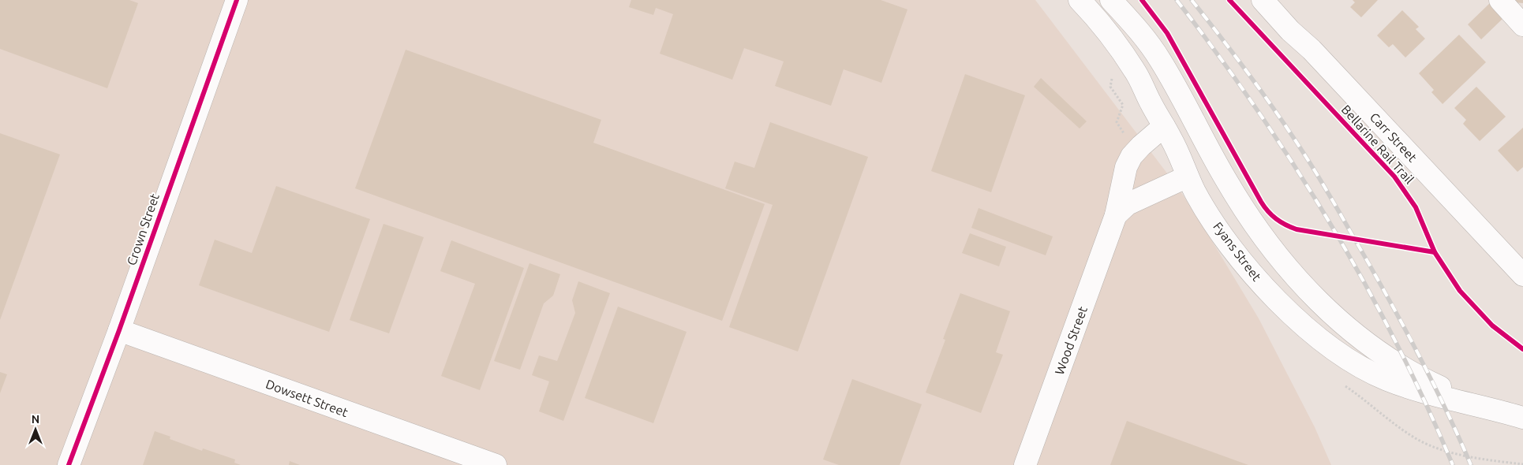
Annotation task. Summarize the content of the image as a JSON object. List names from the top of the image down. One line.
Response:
{"streets":{"street":["Carr Street","Crown Street","Fyans Street","Wood Street","Dowsett Street"],"cycle path":["Bellarine Rail Trail"]},"crossings":[["Crown Street","Dowsett Street"],["Fyans Street","Wood Street"]],"north":"top"}
